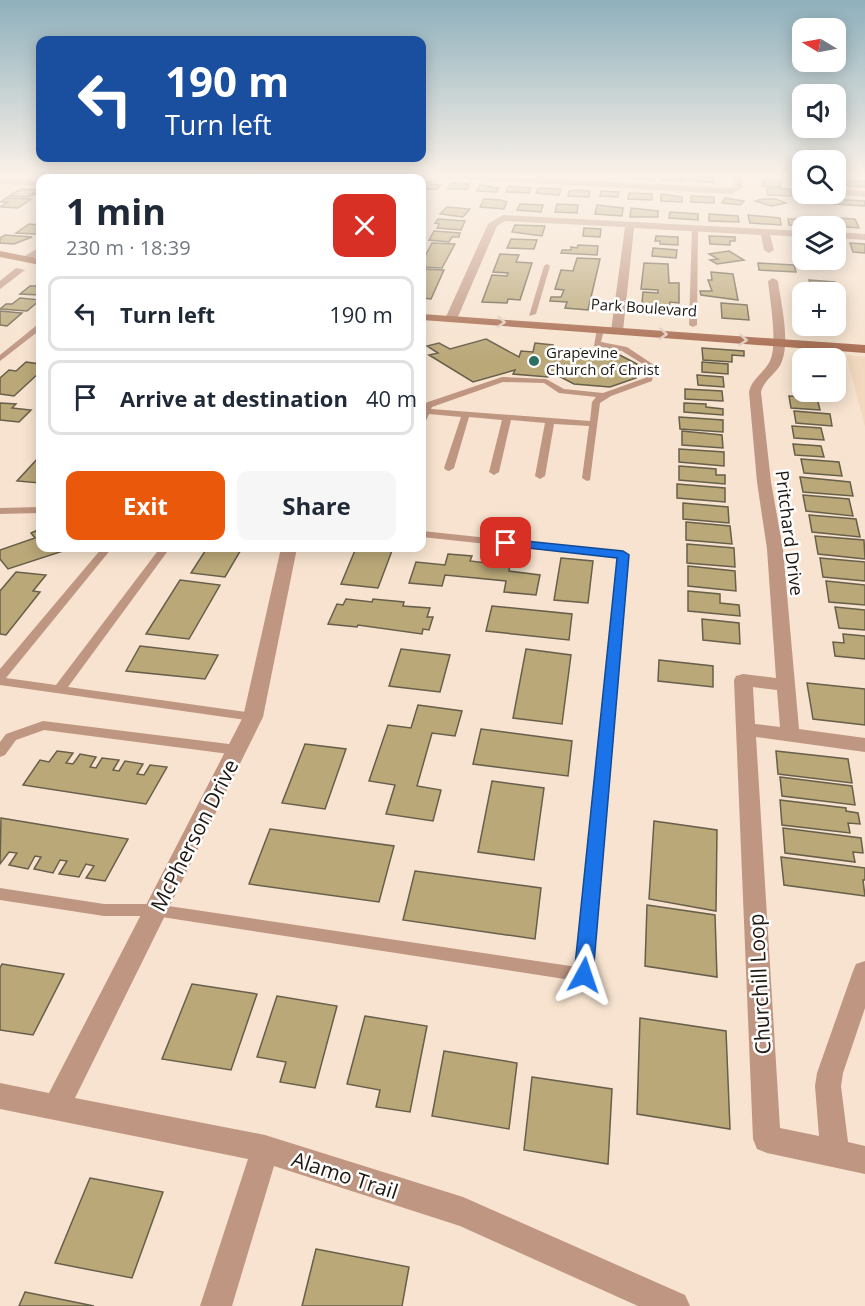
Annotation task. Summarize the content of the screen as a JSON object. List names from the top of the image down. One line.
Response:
{"streets":{"main road":["Park Boulevard"],"street":["Pritchard Drive","McPherson Drive","Churchill Loop","Alamo Trail"]},"crossings":[["Park Boulevard","Pritchard Drive"],["Pritchard Drive","Churchill Loop"],["McPherson Drive","Alamo Trail"]],"places":["Grapevine Church of Christ"],"north":"left","page":{"map_buttons":["+","−"],"turn":["190 m","Turn left"],"heading":["1 min","230 m · 18:39"],"list":[{"name":"Turn left","value":"190 m"},{"name":"Arrive at destination","value":"40 m"}],"buttons":["Exit","Share"]}}
